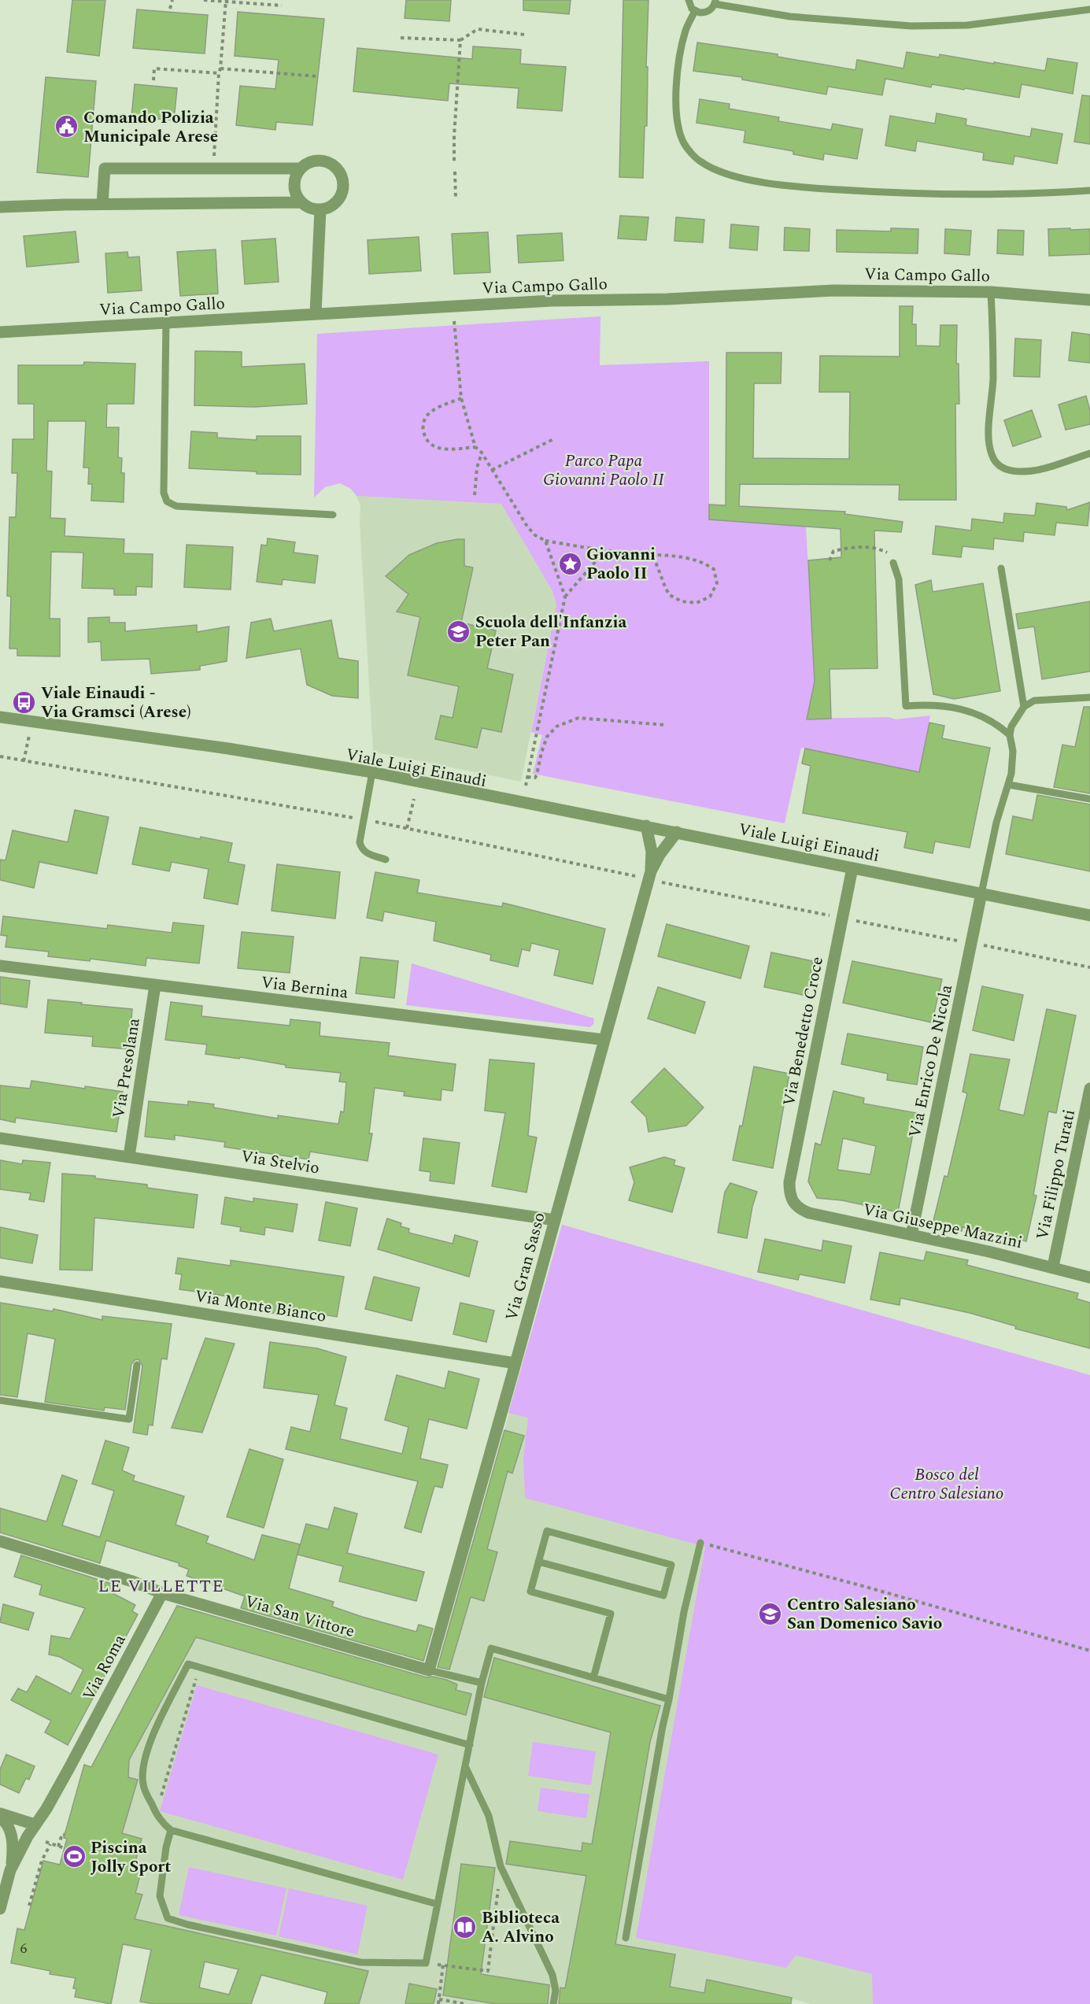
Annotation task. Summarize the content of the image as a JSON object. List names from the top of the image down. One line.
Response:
{"streets":{"street":["Via Campo Gallo","Viale Luigi Einaudi","Via Bernina","Via Benedetto Croce","Via Enrico De Nicola","Via Presolana","Via Stelvio","Via Filippo Turati","Via Giuseppe Mazzini","Via Gran Sasso","Via Monte Bianco","Via San Vittore","Via Roma"]},"crossings":[["Viale Luigi Einaudi","Via Benedetto Croce"],["Viale Luigi Einaudi","Via Enrico De Nicola"],["Viale Luigi Einaudi","Via Gran Sasso"],["Via Bernina","Via Presolana"],["Via Bernina","Via Gran Sasso"],["Via Benedetto Croce","Via Giuseppe Mazzini"],["Via Enrico De Nicola","Via Giuseppe Mazzini"],["Via Presolana","Via Stelvio"],["Via Stelvio","Via Gran Sasso"],["Via Filippo Turati","Via Giuseppe Mazzini"],["Via Gran Sasso","Via Monte Bianco"],["Via Gran Sasso","Via San Vittore"],["Via San Vittore","Via Roma"]],"districts":["LE VILLETTE"],"parks":["Parco Papa Giovanni Paolo II","Bosco del Centro Salesiano"],"places":{"public building":["Comando Polizia Municipale Arese"],"place":["Giovanni Paolo II"],"school or university":["Scuola dell'Infanzia Peter Pan","Centro Salesiano San Domenico Savio"],"bus stop":["Viale Einaudi - Via Gramsci (Arese)"],"sports":["Piscina Jolly Sport"],"library":["Biblioteca A. Alvino"]},"house_numbers":["6"]}
